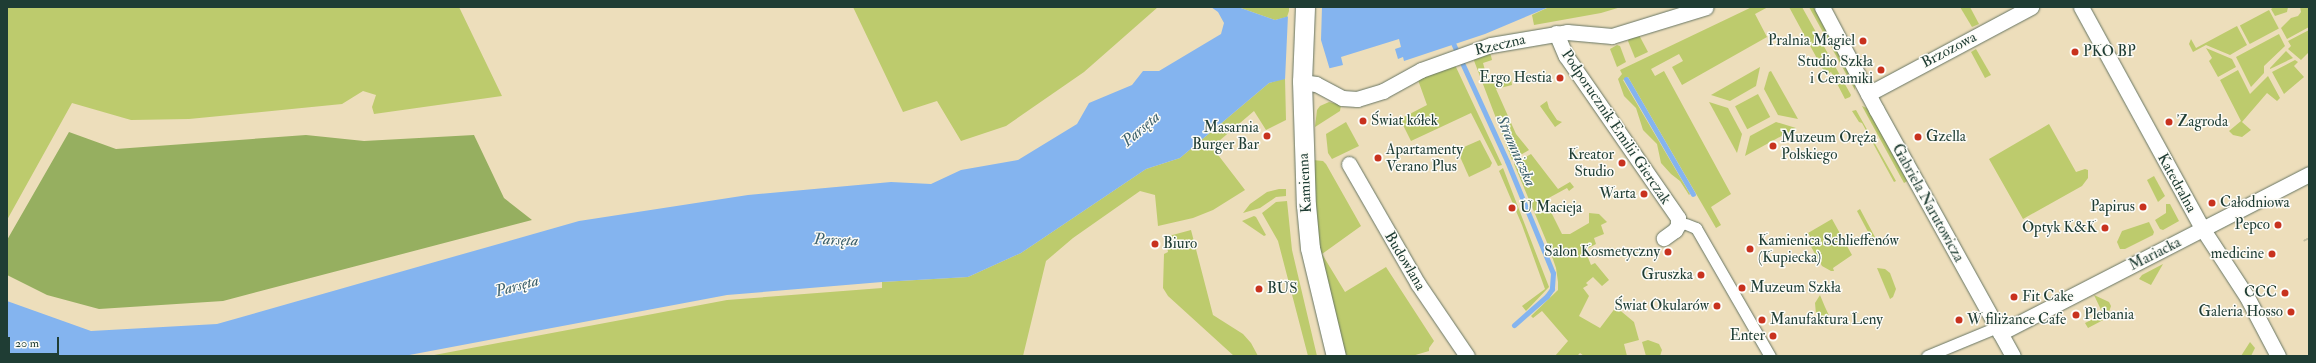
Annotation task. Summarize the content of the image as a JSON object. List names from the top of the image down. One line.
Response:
{"streets":{"street":["Rzeczna","Brzozowa","Podporucznik Emilii Gierczak","Kamienna","Katedralna","Gabriela Narutowicza","Mariacka","Budowlana"]},"crossings":[["Rzeczna","Podporucznik Emilii Gierczak"],["Rzeczna","Kamienna"],["Brzozowa","Gabriela Narutowicza"],["Katedralna","Mariacka"],["Gabriela Narutowicza","Mariacka"]],"water":["Parsęta","Stramniczka"],"places":["Pralnia Magiel","PKO BP","Studio Szkła i Ceramiki","Ergo Hestia","Świat kółek","Zagroda","Masarnia Burger Bar","Gzella","Muzeum Oręża Polskiego","Apartamenty Verano Plus","Kreator Studio","Warta","Całodniowa","Papirus","U Macieja","Pepco","Optyk K&K","Biuro","Kamienica Schlieffenów (Kupiecka)","Salon Kosmetyczny","medicine","Gruszka","Muzeum Szkła","BUS","CCC","Fit Cake","Świat Okularów","Galeria Hosso","Plebania","Manufaktura Leny","W filiżance Cafe","Enter"],"scale_bar":"20 m"}
